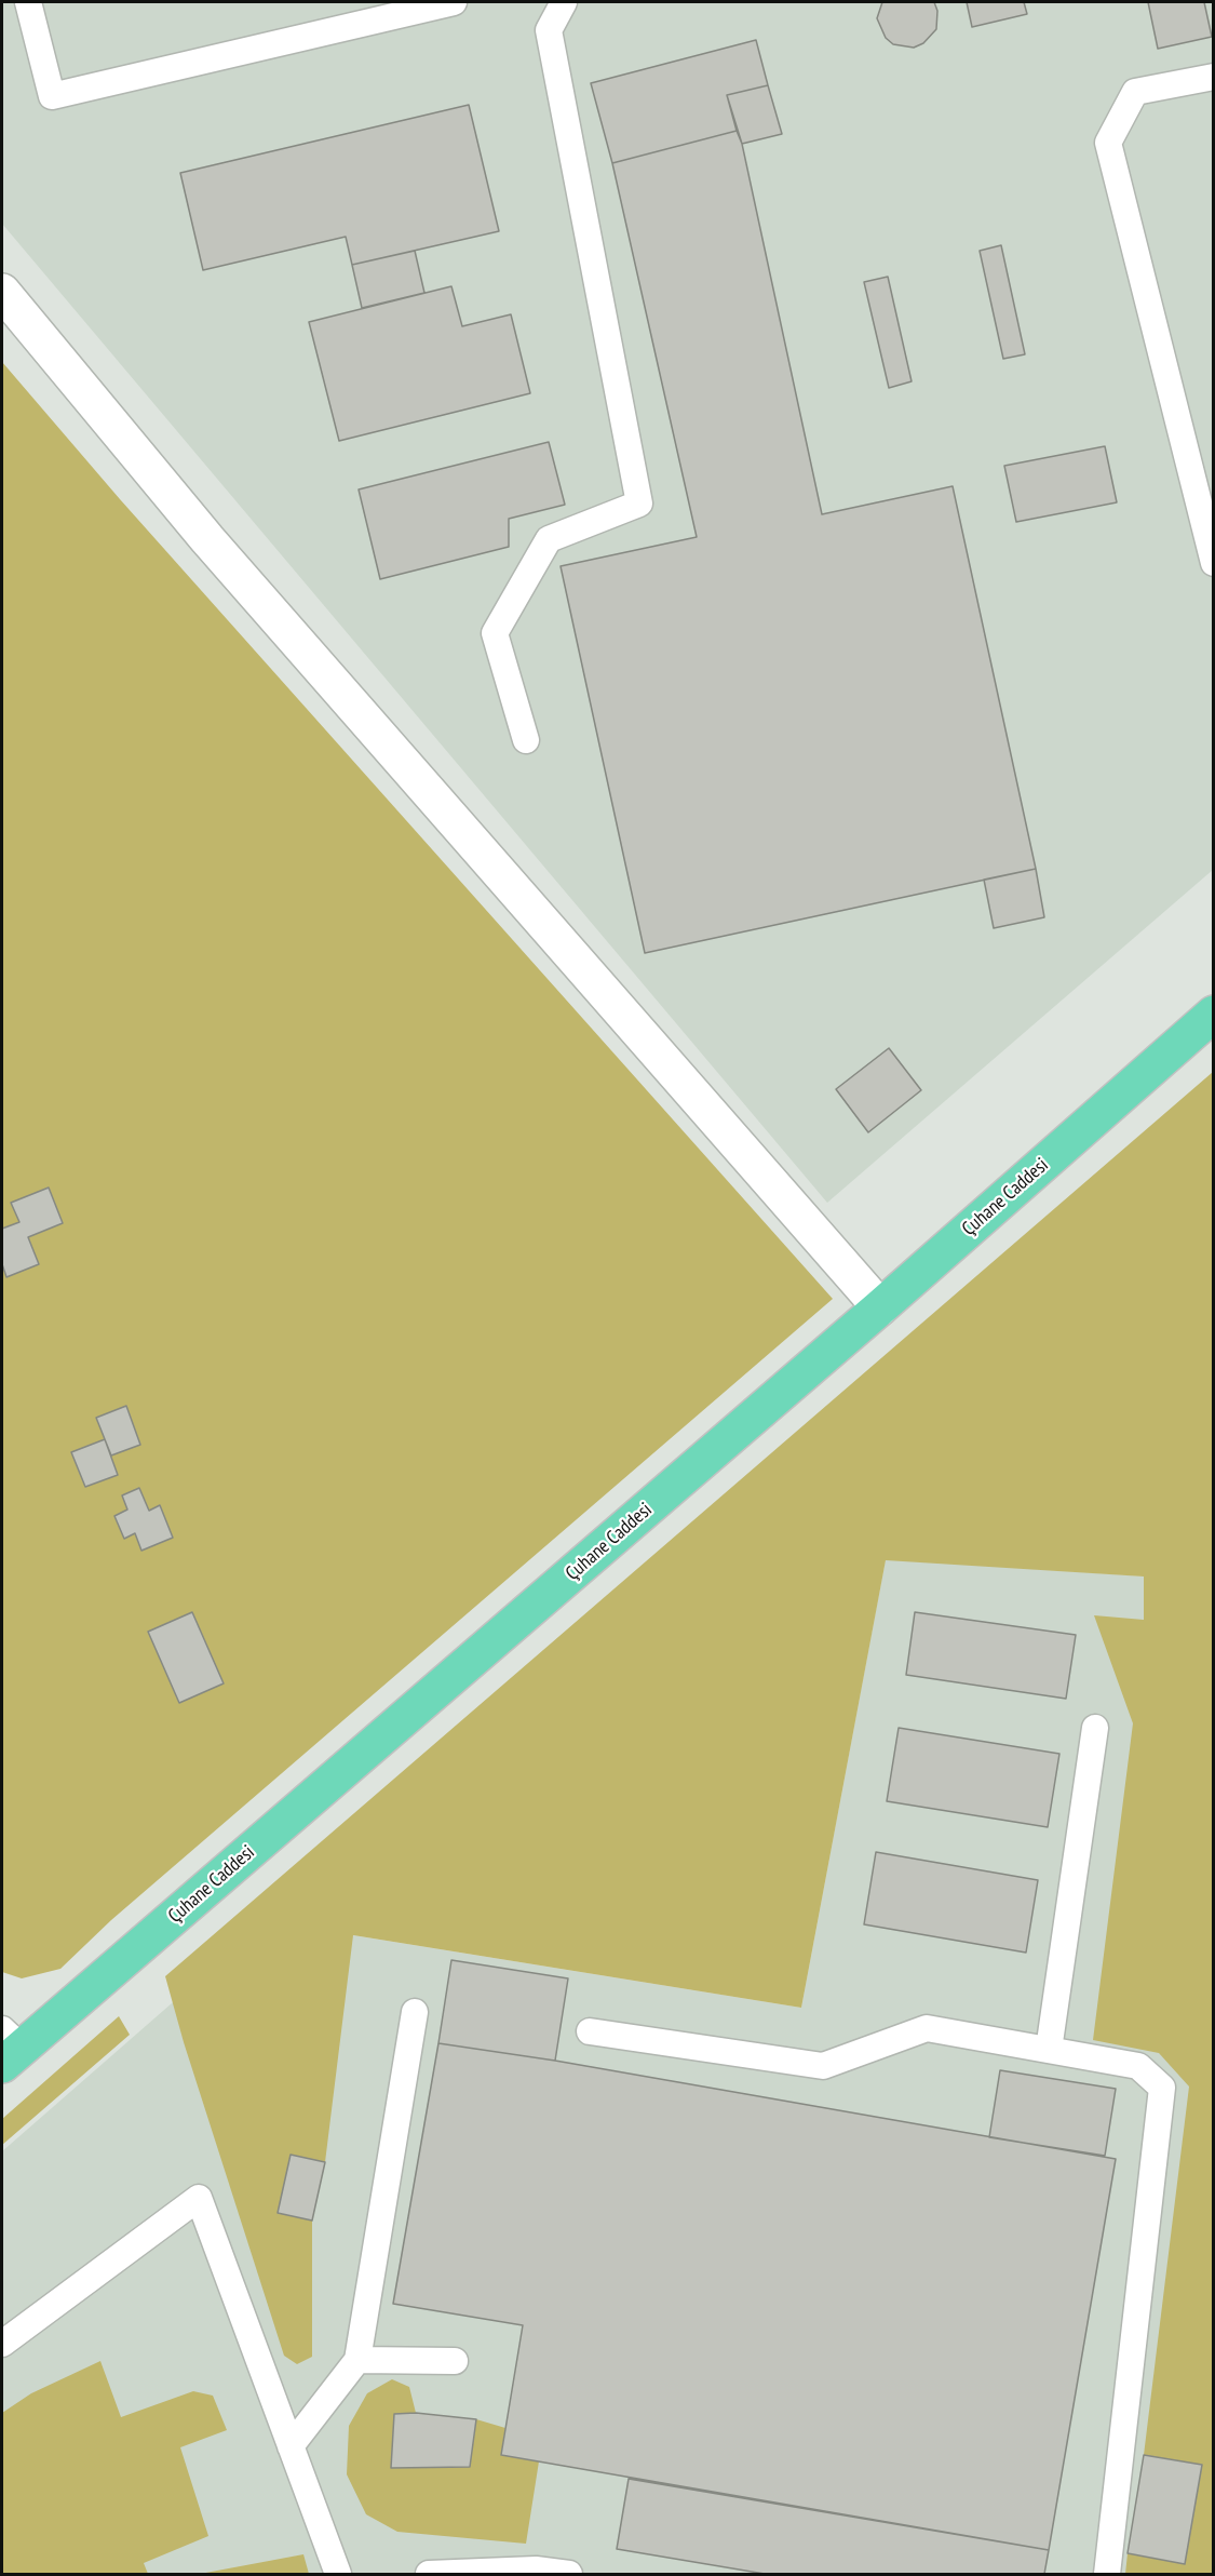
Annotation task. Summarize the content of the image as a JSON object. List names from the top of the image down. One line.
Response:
{"streets":{"main road":["Çuhane Caddesi"]}}
